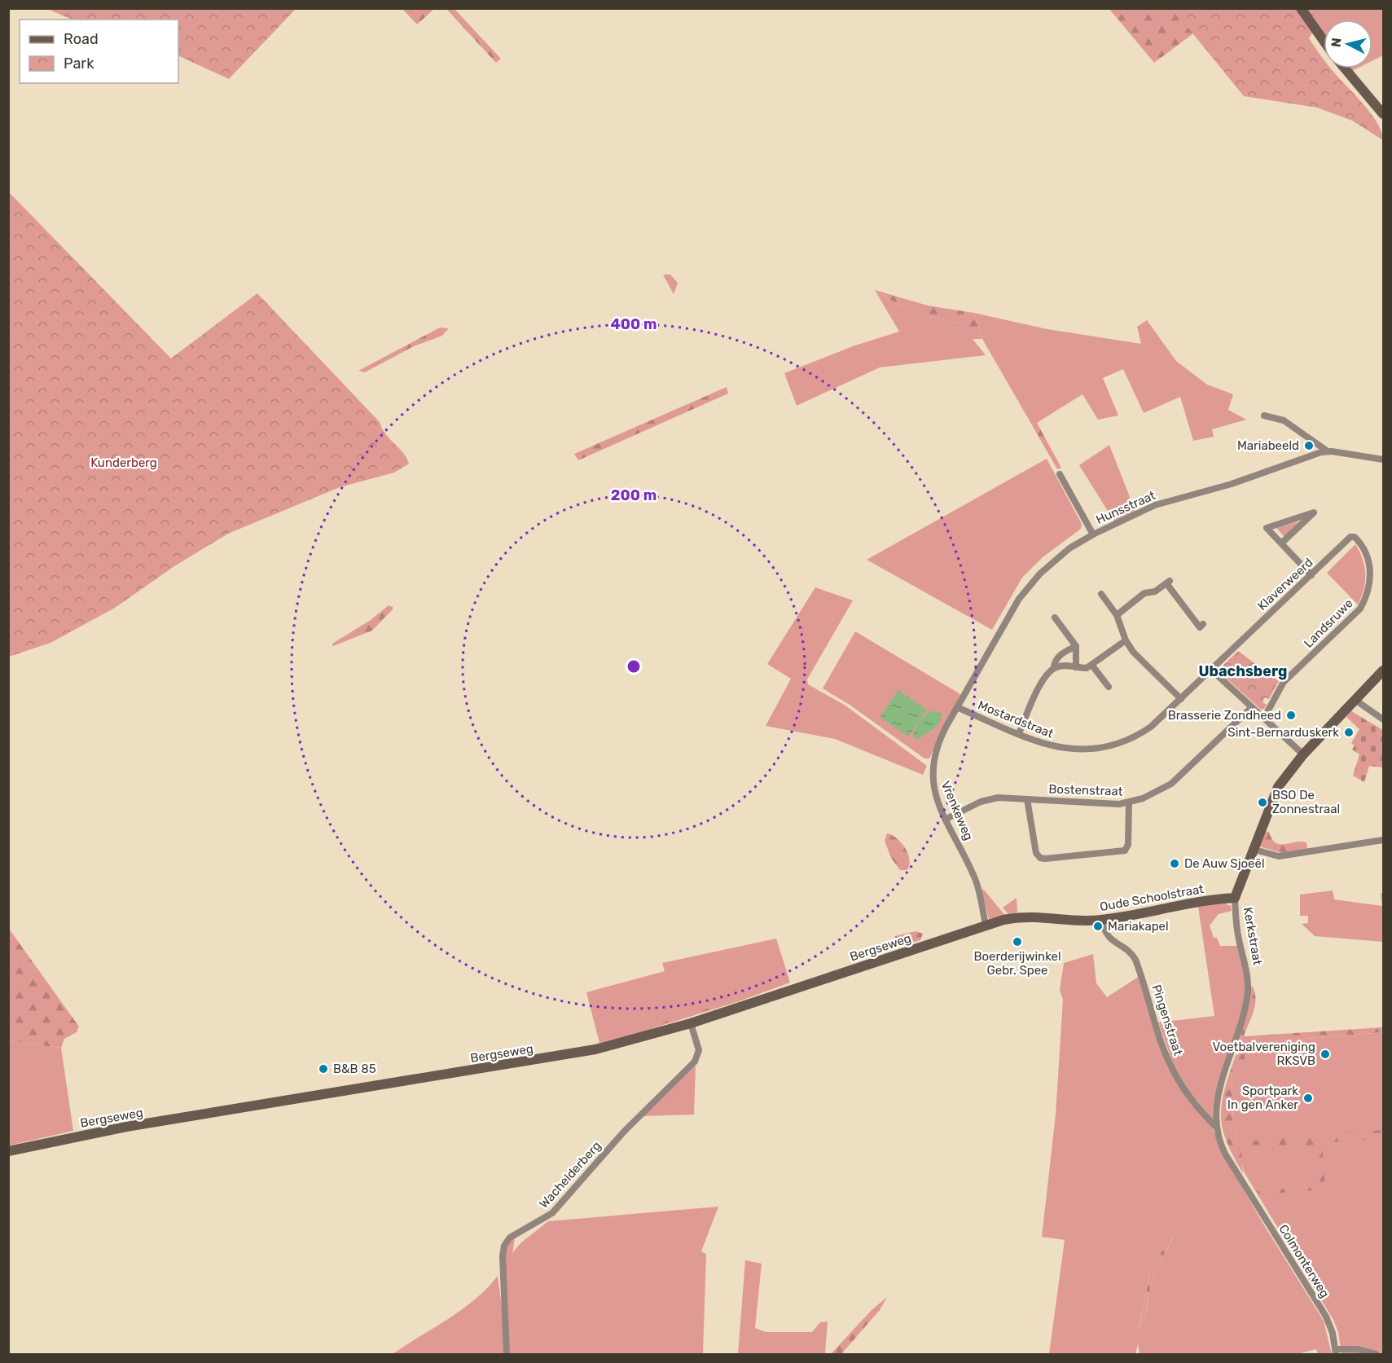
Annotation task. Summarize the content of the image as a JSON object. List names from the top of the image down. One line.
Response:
{"streets":{"street":["Hunsstraat","Klaverweerd","Landsruwe","Mostardstraat","Bostenstraat","Vrenkeweg","Oude Schoolstraat","Kerkstraat","Bergseweg","Pingenstraat","Wachelderberg","Colmonterweg"]},"crossings":[["Hunsstraat","Mostardstraat"],["Hunsstraat","Vrenkeweg"],["Klaverweerd","Landsruwe"],["Klaverweerd","Mostardstraat"],["Mostardstraat","Vrenkeweg"],["Bostenstraat","Vrenkeweg"],["Vrenkeweg","Oude Schoolstraat"],["Vrenkeweg","Bergseweg"],["Oude Schoolstraat","Kerkstraat"],["Oude Schoolstraat","Bergseweg"],["Oude Schoolstraat","Pingenstraat"],["Kerkstraat","Pingenstraat"],["Kerkstraat","Colmonterweg"],["Bergseweg","Wachelderberg"]],"districts":["Ubachsberg"],"parks":["Kunderberg"],"places":["Mariabeeld","Brasserie Zondheed","Sint-Bernarduskerk","BSO De Zonnestraal","De Auw Sjoeël","Mariakapel","Boerderijwinkel Gebr. Spee","Voetbalvereniging RKSVB","B&B 85","Sportpark In gen Anker"],"legend":["Road","Park"],"north":"left","rings":["400 m","200 m"]}
